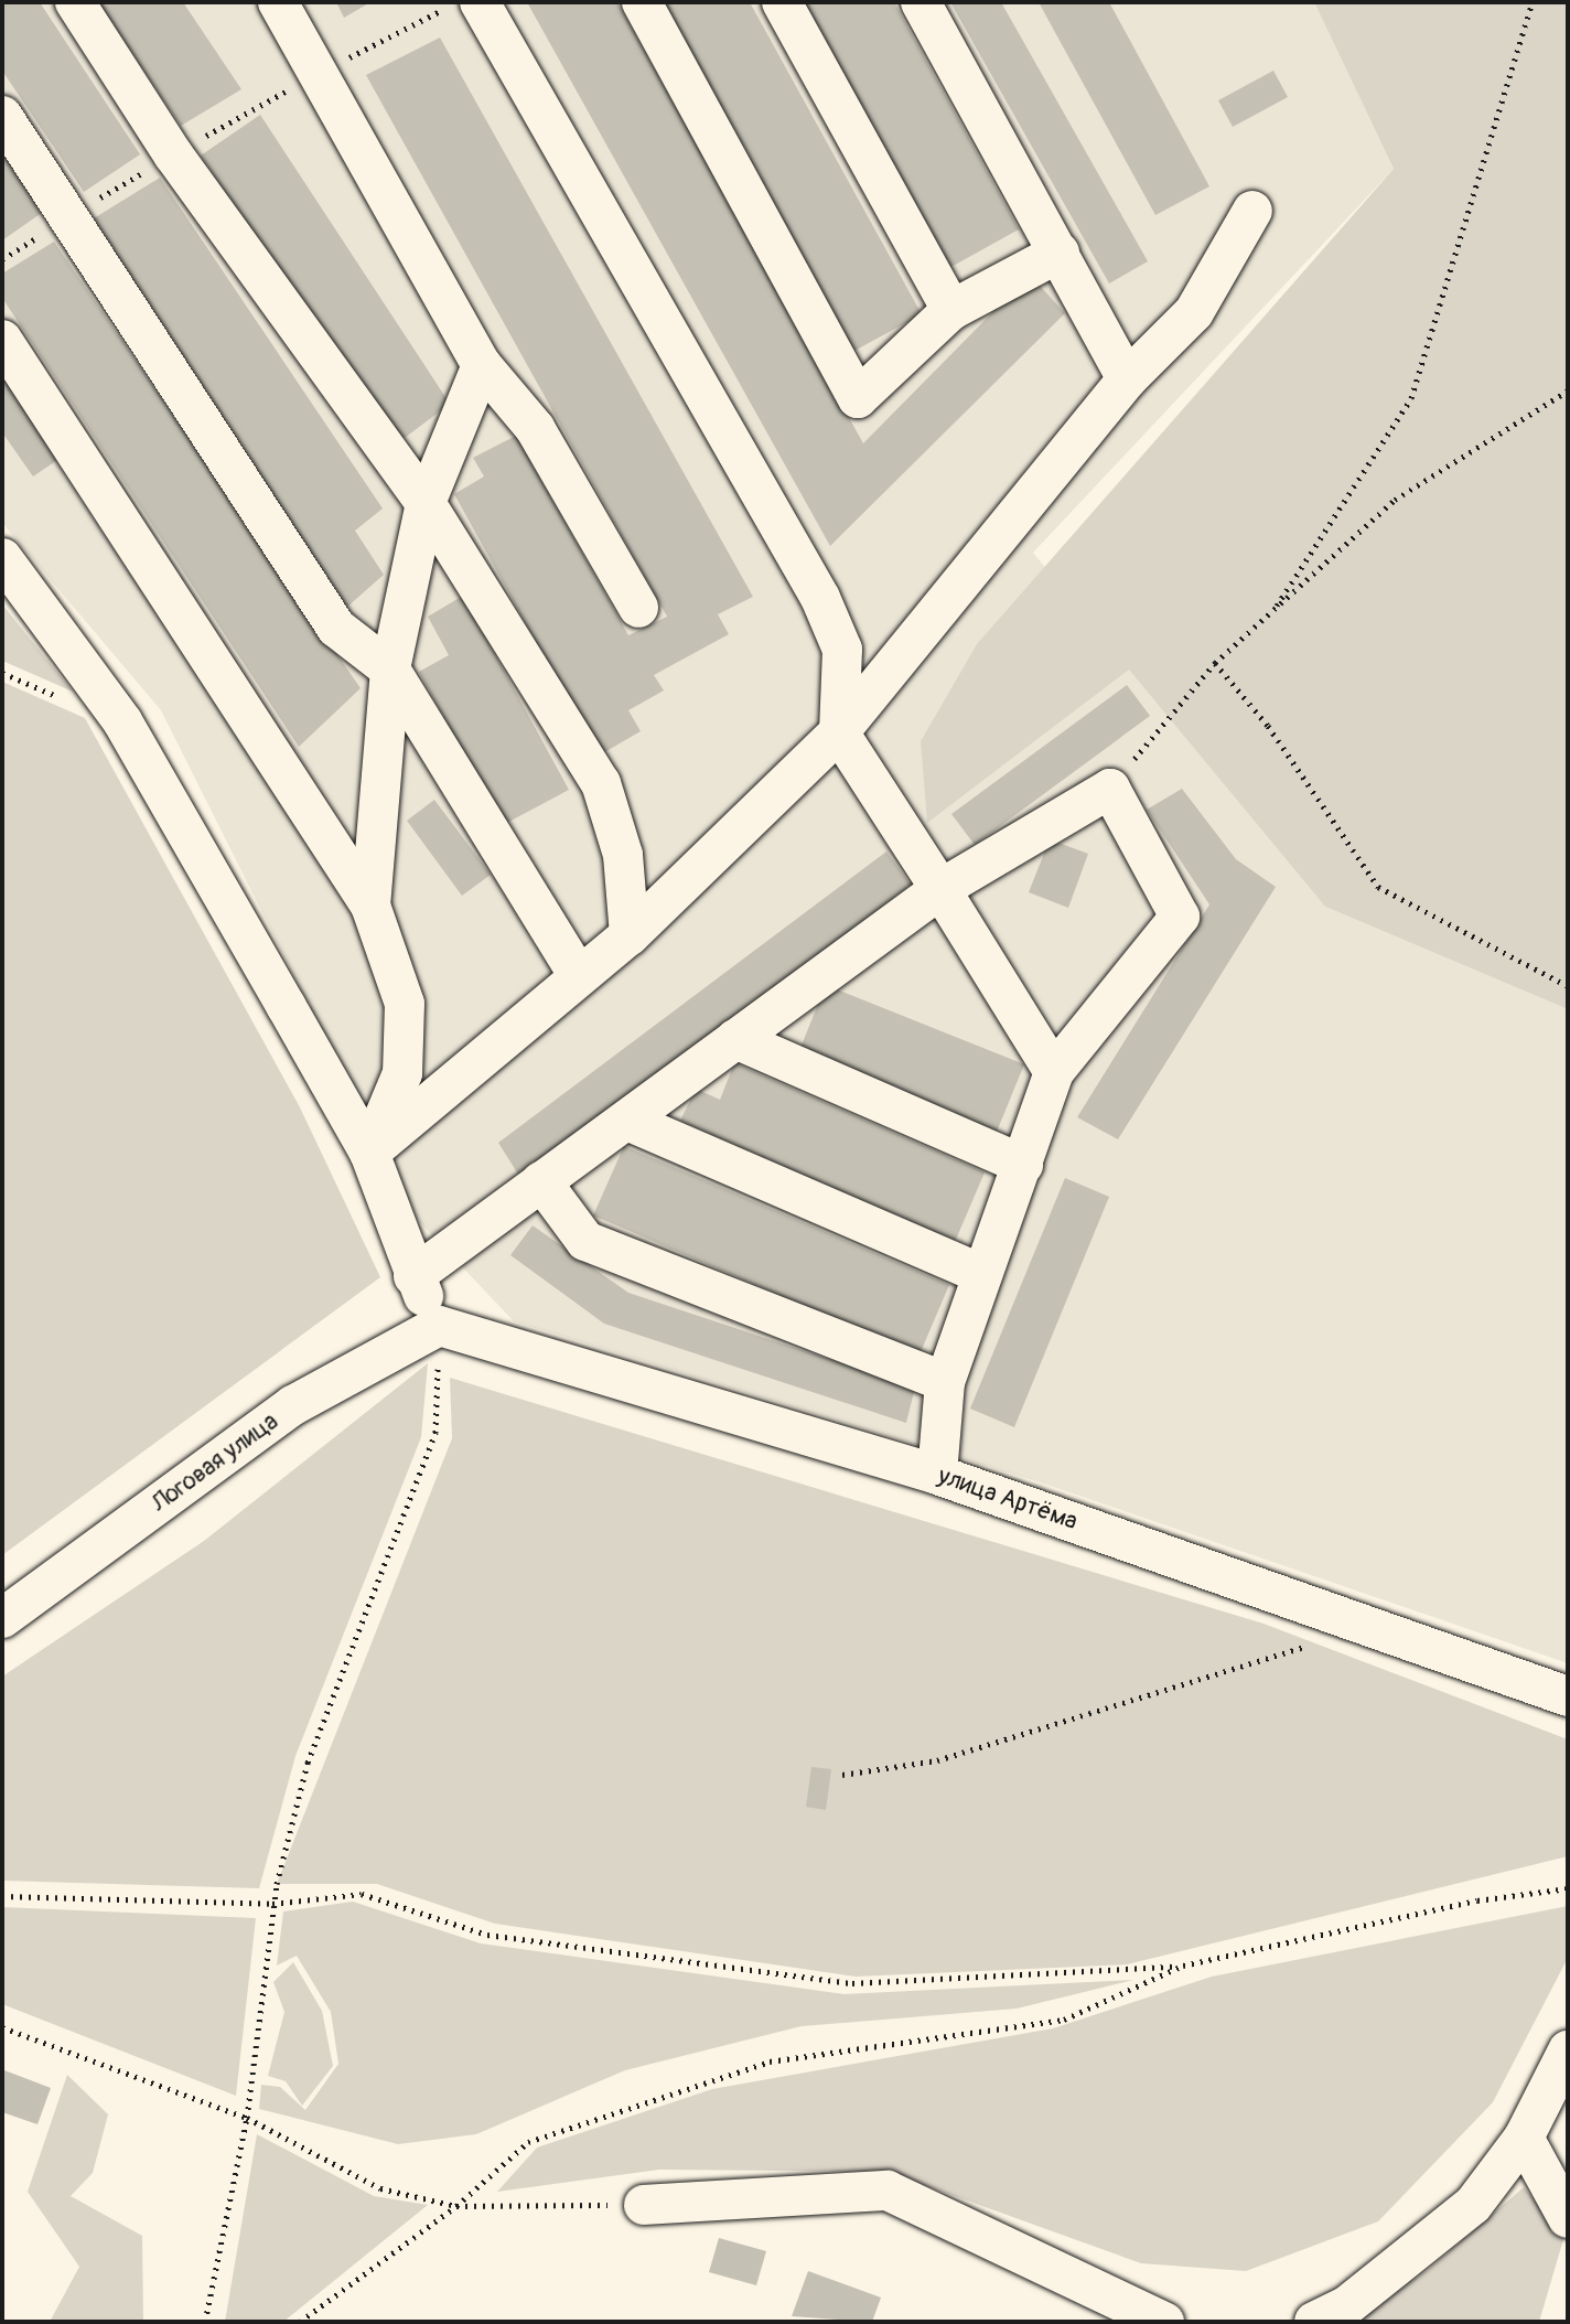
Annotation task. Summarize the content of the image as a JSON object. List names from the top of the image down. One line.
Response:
{"streets":{"street":["Логовая улица","улица Артёма"]},"crossings":[["Логовая улица","улица Артёма"]]}
